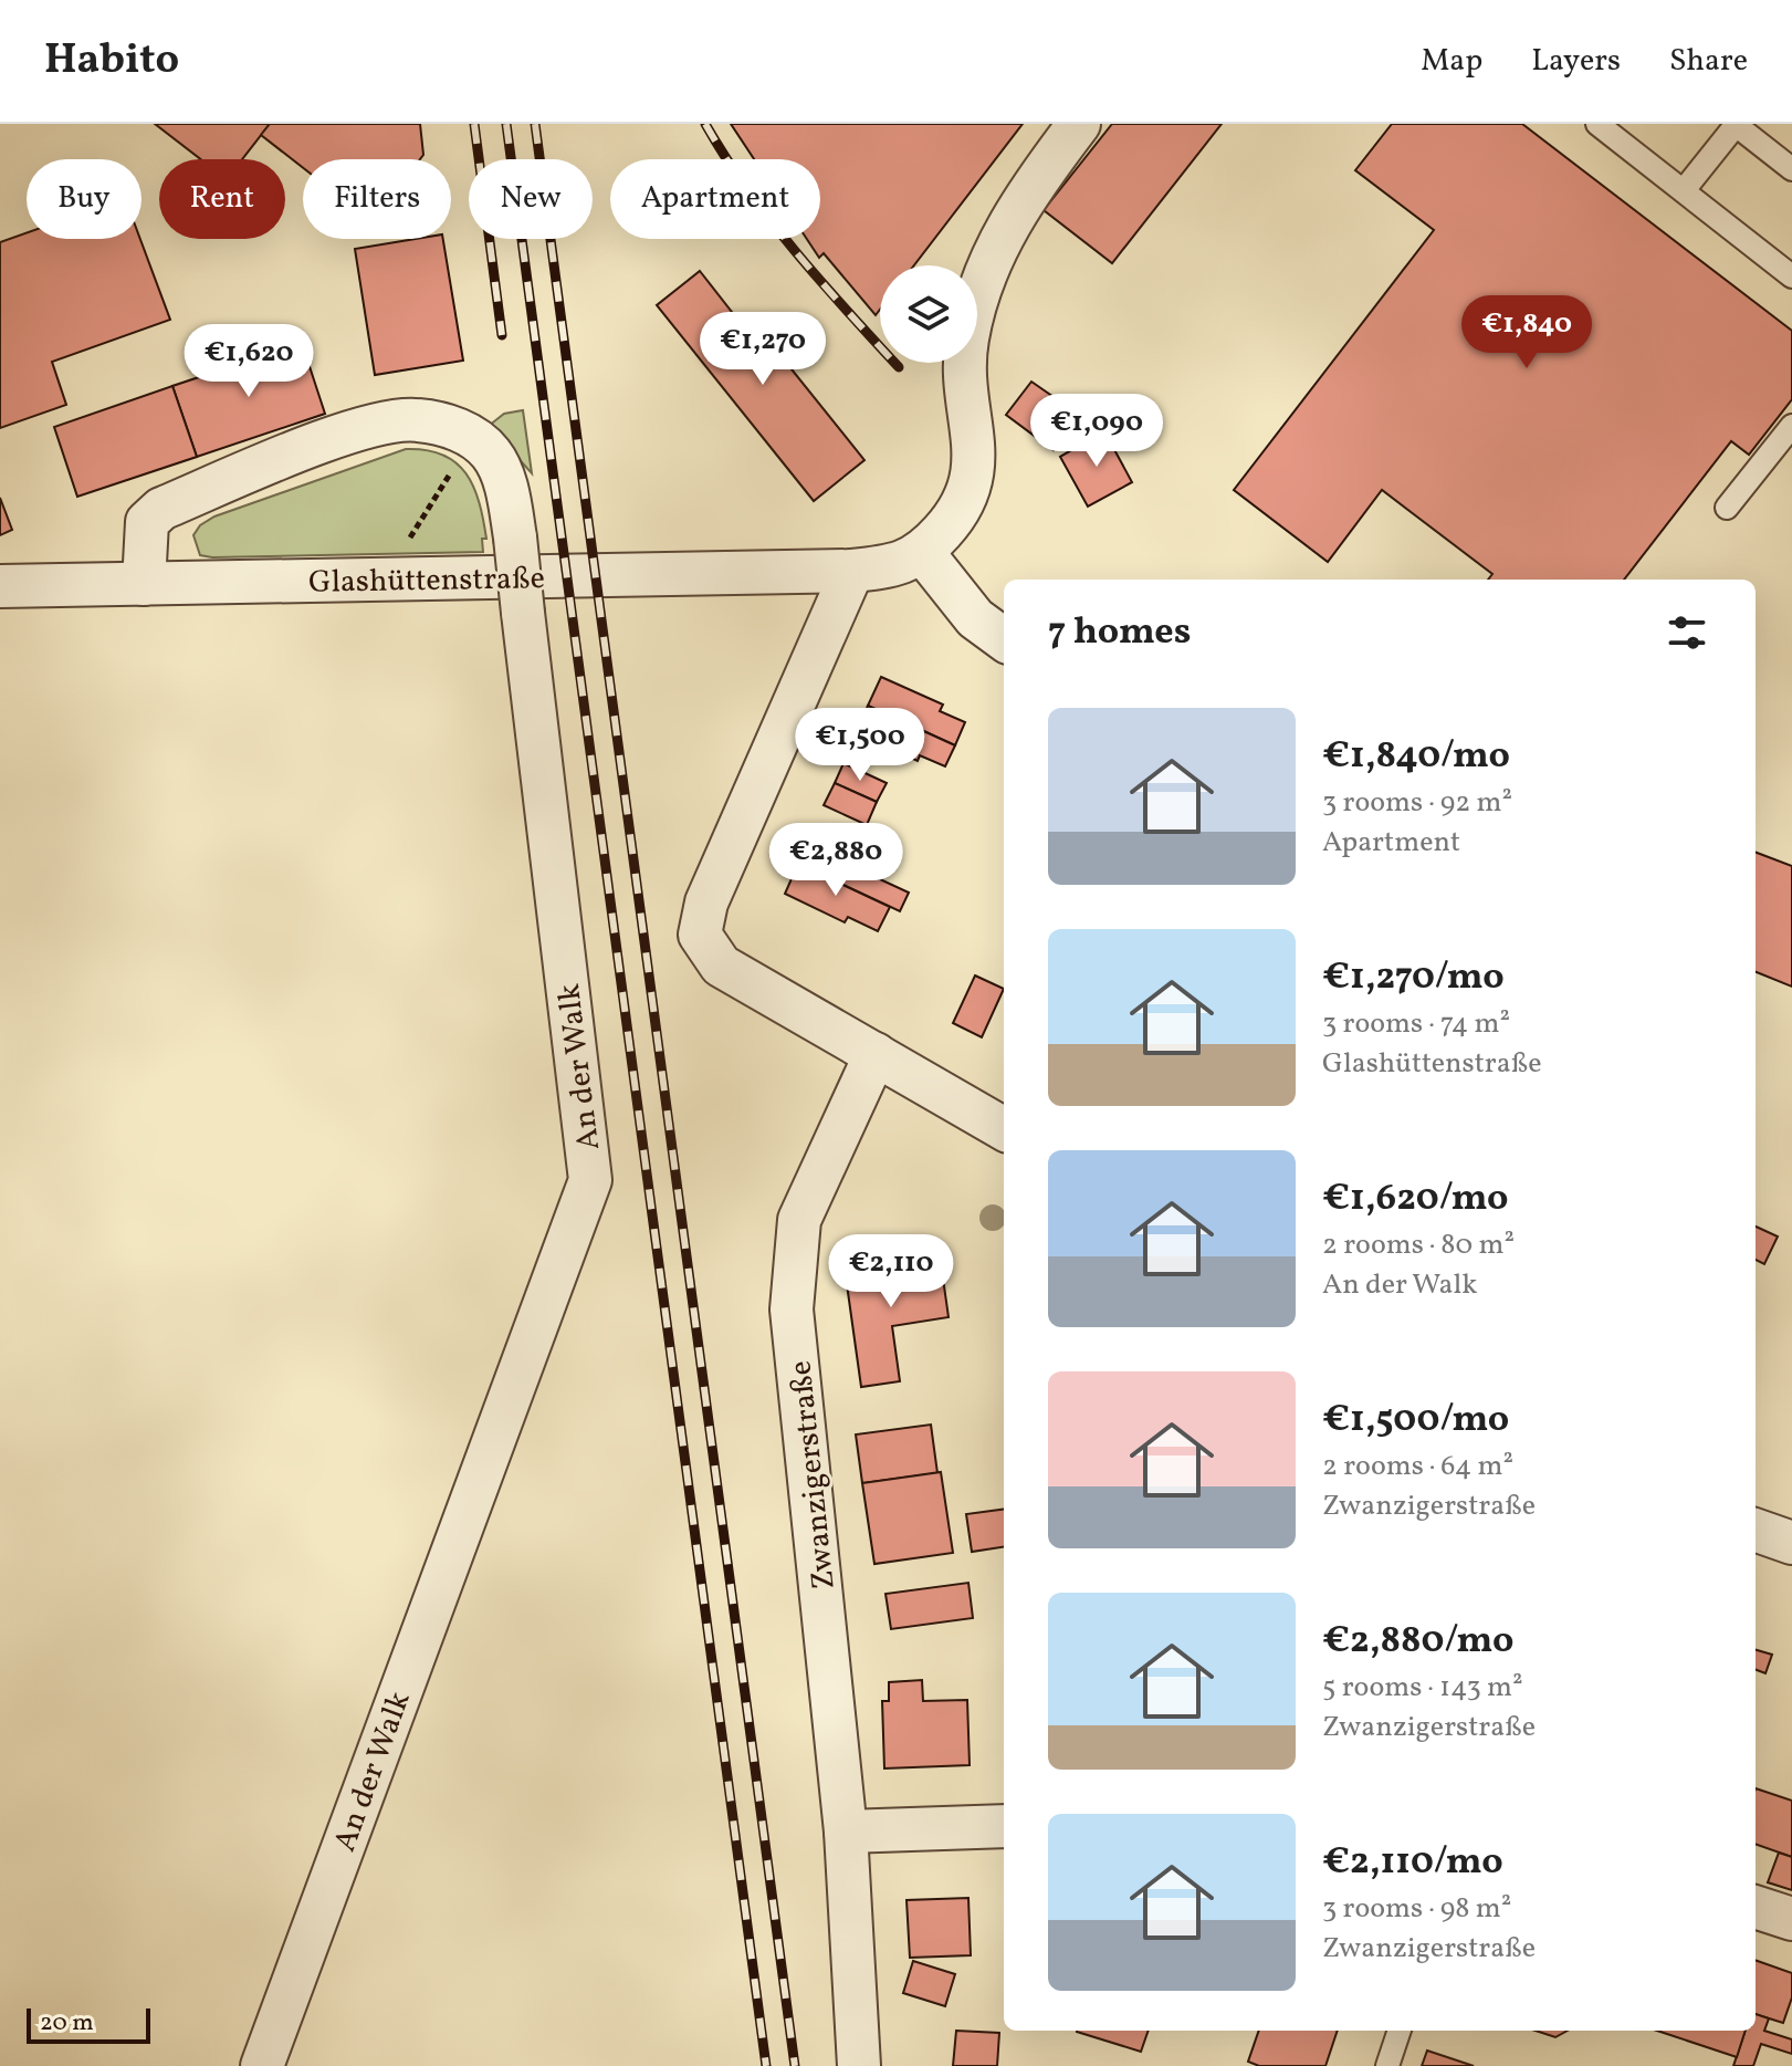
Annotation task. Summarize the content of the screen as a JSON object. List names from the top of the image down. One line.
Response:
{"streets":{"street":["Glashüttenstraße","An der Walk","Zwanzigerstraße"]},"crossings":[["Glashüttenstraße","An der Walk"]],"scale_bar":"20 m","page":{"header":"Habito","nav":["Map","Layers","Share"],"chip":["Buy","Rent","Filters","New","Apartment"],"price":["€1,840","€1,270","€1,620","€1,090","€1,500","€2,880","€2,110"],"heading":"7 homes","list":[{"name":"€1,840/mo","note":"3 rooms · 92 m² · Apartment"},{"name":"€1,270/mo","note":"3 rooms · 74 m² · Glashüttenstraße"},{"name":"€1,620/mo","note":"2 rooms · 80 m² · An der Walk"},{"name":"€1,500/mo","note":"2 rooms · 64 m² · Zwanzigerstraße"},{"name":"€2,880/mo","note":"5 rooms · 143 m² · Zwanzigerstraße"},{"name":"€2,110/mo","note":"3 rooms · 98 m² · Zwanzigerstraße"}],"scale":"20 m"}}
